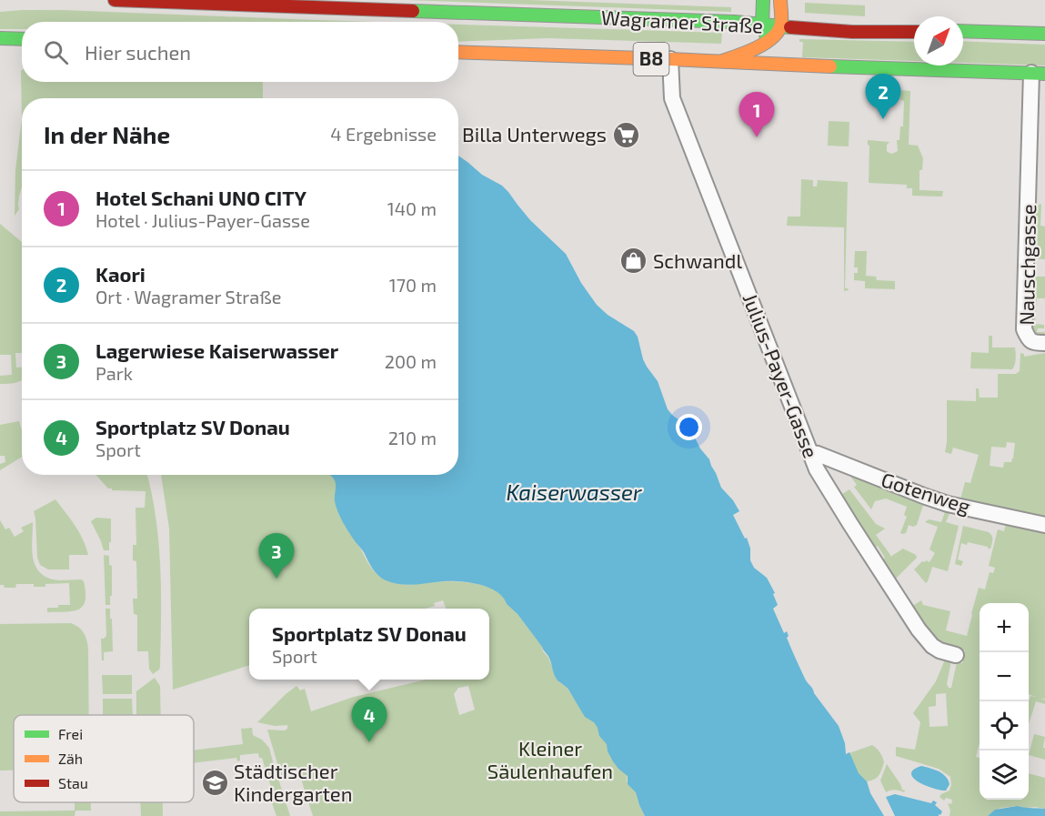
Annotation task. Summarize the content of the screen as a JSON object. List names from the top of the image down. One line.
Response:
{"streets":{"main road":["Wagramer Straße","B8"],"street":["Nauschgasse","Julius-Payer-Gasse","Gotenweg"]},"crossings":[["Wagramer Straße","Nauschgasse"],["Wagramer Straße","Julius-Payer-Gasse"],["Julius-Payer-Gasse","Gotenweg"]],"water":["Kaiserwasser"],"parks":["Kleiner Säulenhaufen"],"places":{"supermarket":["Billa Unterwegs"],"shop":["Schwandl"],"school or university":["Städtischer Kindergarten"]},"legend":["Frei","Zäh","Stau"],"north":"top right","page":{"search":"Hier suchen","pins":["2","1","3","4"],"heading":["In der Nähe","4 Ergebnisse"],"list":[{"mark":"1","name":"Hotel Schani UNO CITY","note":"Hotel · Julius-Payer-Gasse","value":"140 m"},{"mark":"2","name":"Kaori","note":"Ort · Wagramer Straße","value":"170 m"},{"mark":"3","name":"Lagerwiese Kaiserwasser","note":"Park","value":"200 m"},{"mark":"4","name":"Sportplatz SV Donau","note":"Sport","value":"210 m"}],"map_buttons":["+","−"],"popup":["Sportplatz SV Donau","Sport"]}}
